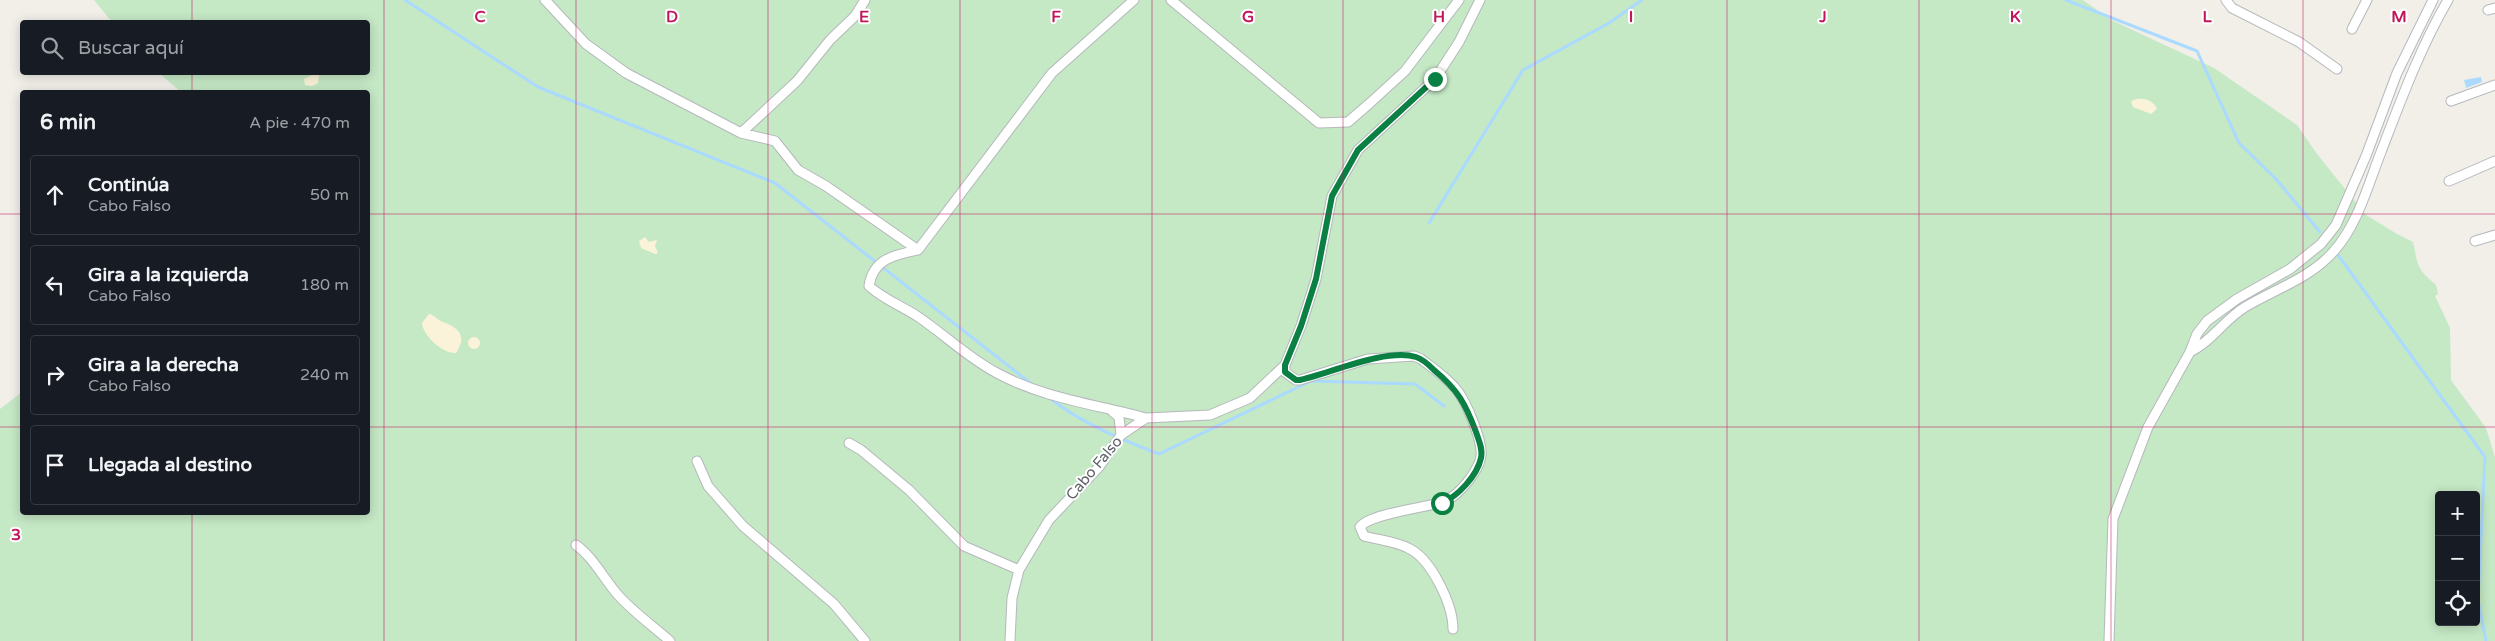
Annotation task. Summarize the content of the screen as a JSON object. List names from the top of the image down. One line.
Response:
{"streets":{"street":["Cabo Falso"]},"page":{"search":"Buscar aquí","heading":["6 min","A pie · 470 m"],"list":[["Continúa","Cabo Falso","50 m"],["Gira a la izquierda","Cabo Falso","180 m"],["Gira a la derecha","Cabo Falso","240 m"],"Llegada al destino"],"map_buttons":["+","−"]},"grid":{"columns":["C","D","E","F","G","H","I","J","K","L","M"],"rows":["3"]}}
